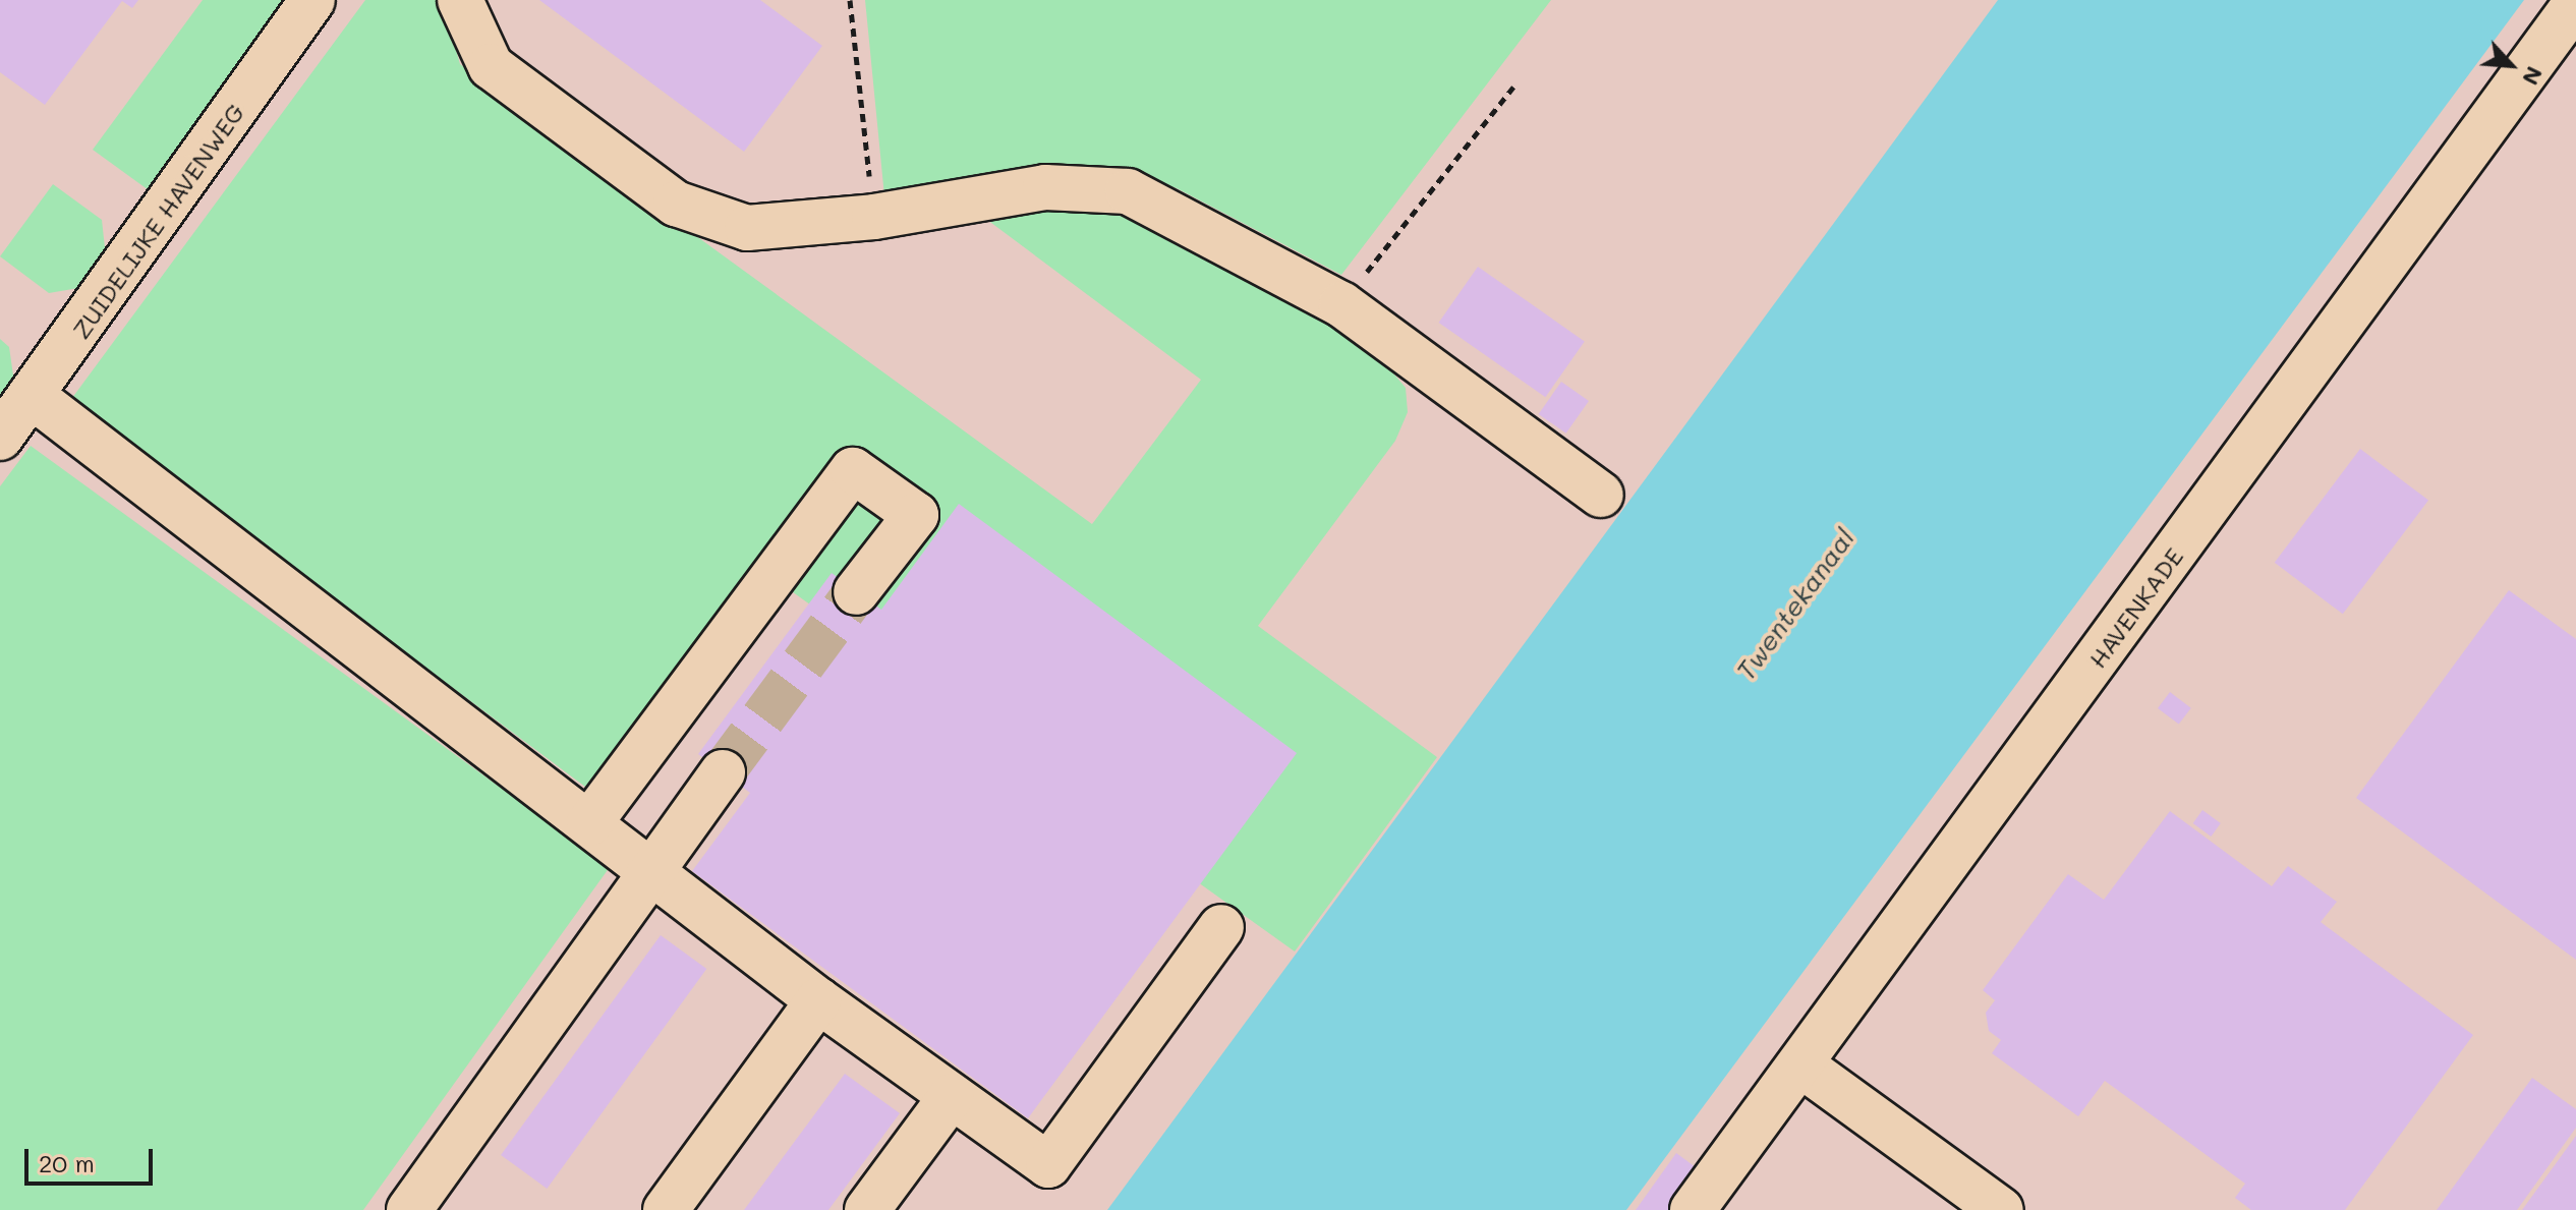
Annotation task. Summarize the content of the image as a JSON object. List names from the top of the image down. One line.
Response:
{"streets":{"street":["ZUIDELIJKE HAVENWEG","HAVENKADE"]},"water":["Twentekanaal"],"scale_bar":"20 m","north":"bottom right"}
